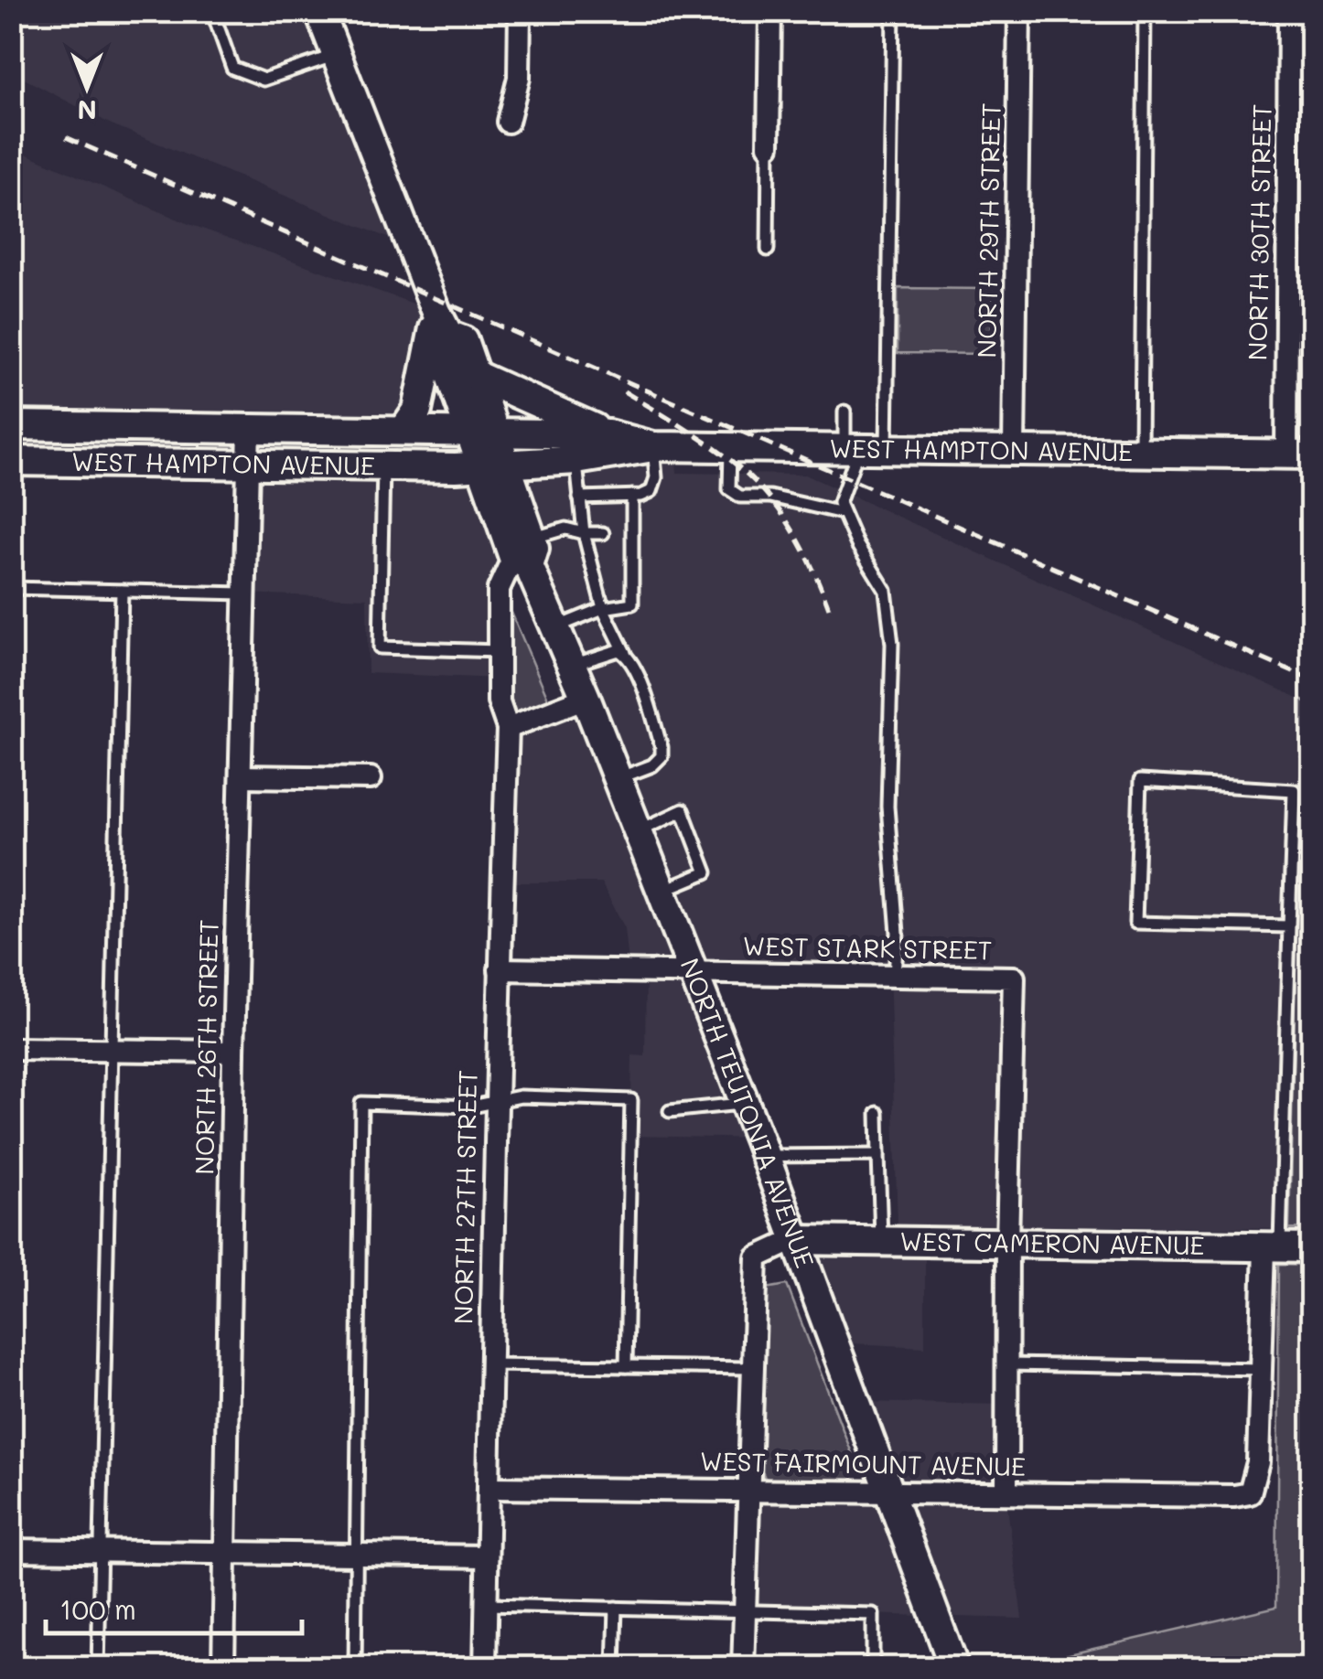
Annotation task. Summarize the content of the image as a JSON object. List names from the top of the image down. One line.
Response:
{"streets":{"main road":["WEST HAMPTON AVENUE","NORTH TEUTONIA AVENUE","WEST CAMERON AVENUE"],"street":["NORTH 29TH STREET","NORTH 30TH STREET","WEST STARK STREET","NORTH 26TH STREET","NORTH 27TH STREET","WEST FAIRMOUNT AVENUE"]},"crossings":[["NORTH 29TH STREET","WEST HAMPTON AVENUE"],["NORTH 30TH STREET","WEST HAMPTON AVENUE"],["WEST HAMPTON AVENUE","NORTH 26TH STREET"],["WEST HAMPTON AVENUE","NORTH TEUTONIA AVENUE"],["WEST STARK STREET","NORTH TEUTONIA AVENUE"],["WEST STARK STREET","NORTH 27TH STREET"],["WEST STARK STREET","WEST CAMERON AVENUE"],["NORTH TEUTONIA AVENUE","NORTH 27TH STREET"],["NORTH TEUTONIA AVENUE","WEST CAMERON AVENUE"],["NORTH TEUTONIA AVENUE","WEST FAIRMOUNT AVENUE"],["NORTH 27TH STREET","WEST FAIRMOUNT AVENUE"]],"scale_bar":"100 m","north":"bottom"}
